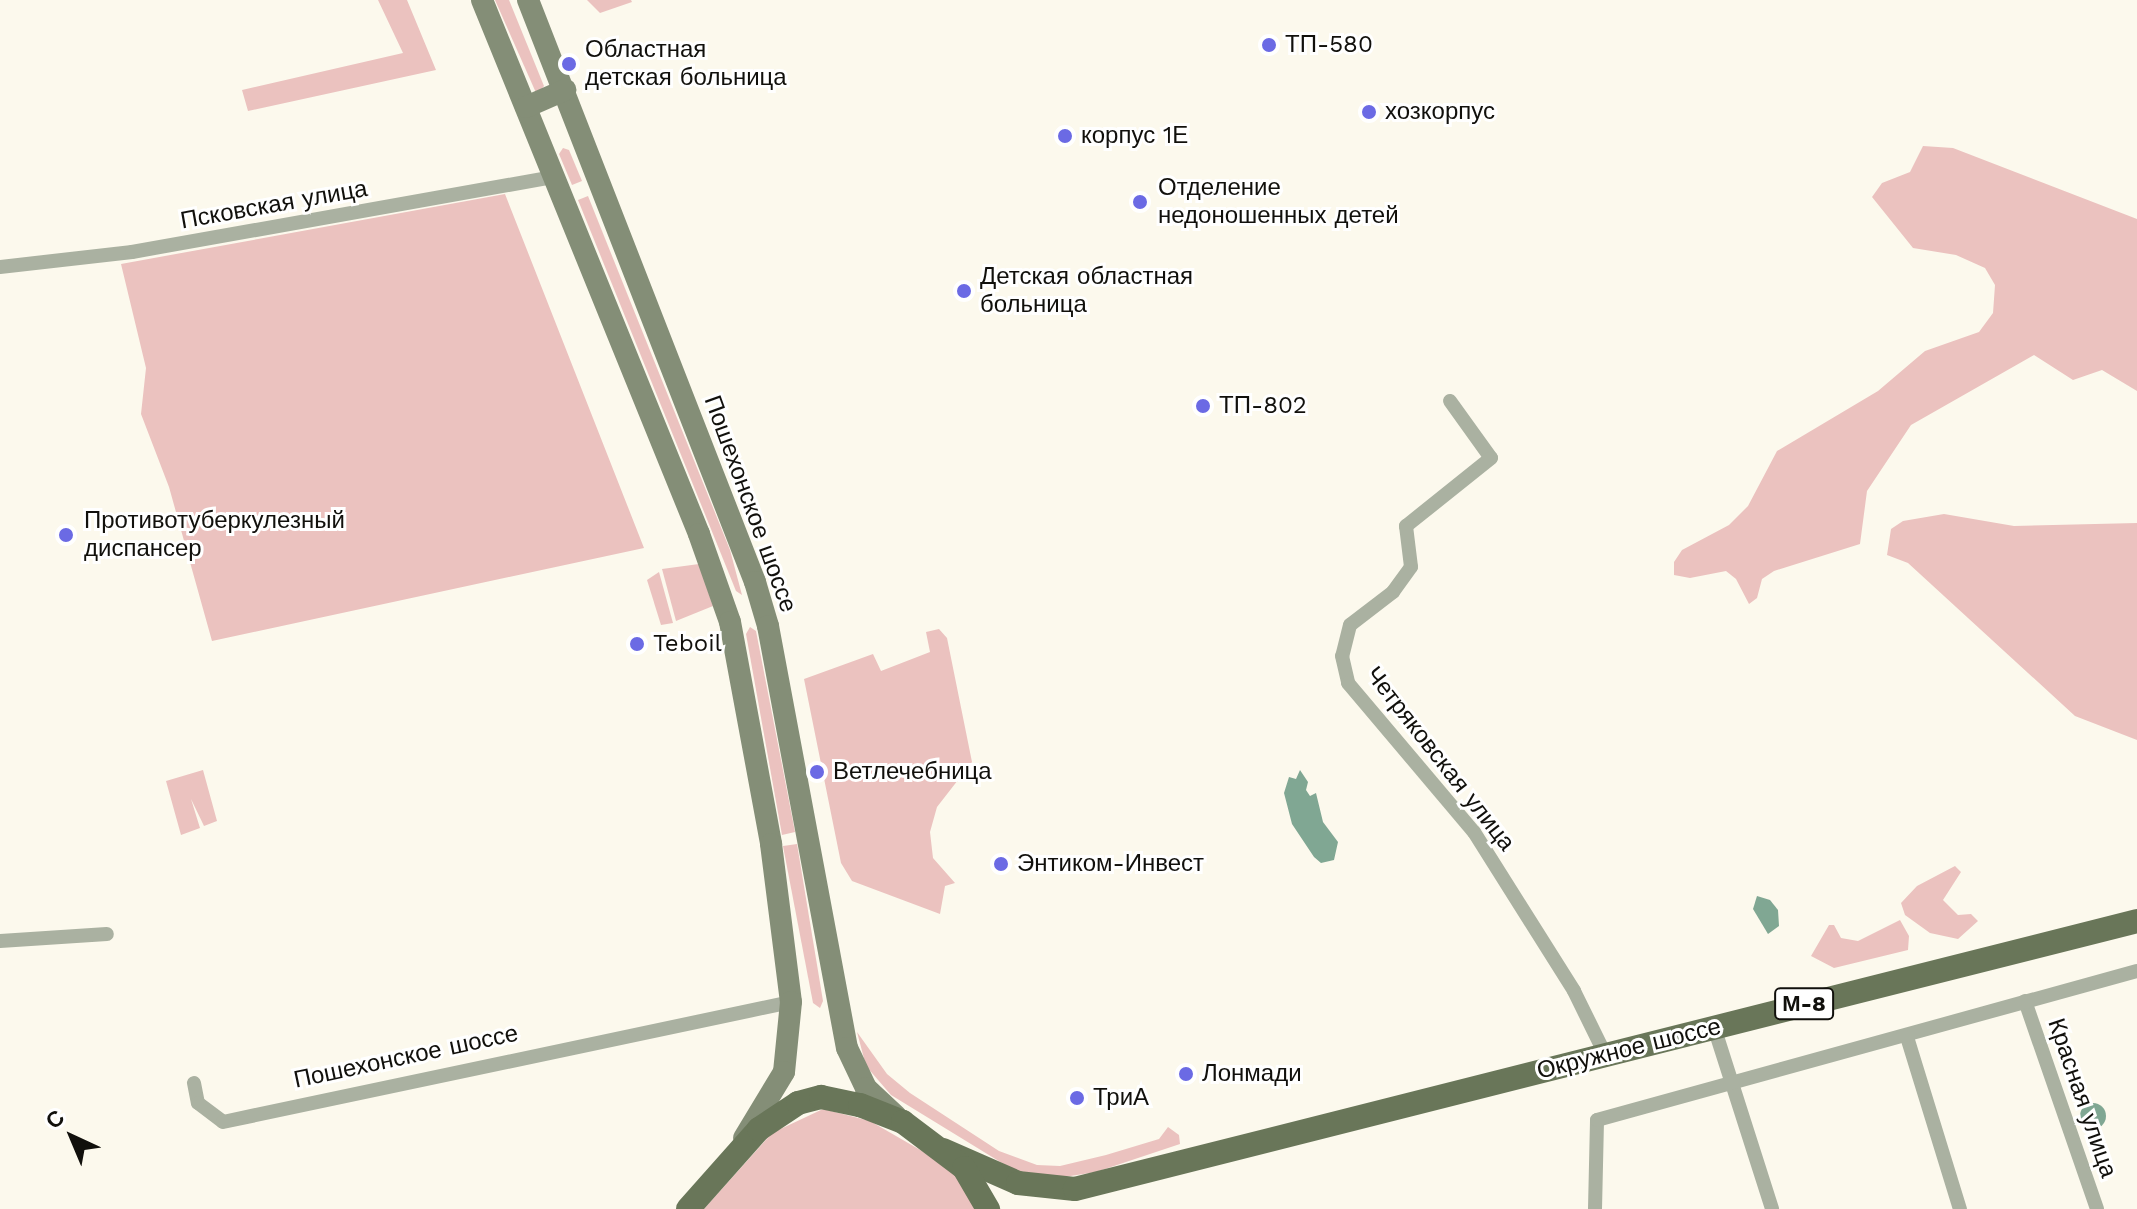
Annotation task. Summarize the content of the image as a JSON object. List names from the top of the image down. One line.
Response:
{"streets":{"main road":["Пошехонское шоссе","М-8","Окружное шоссе"],"street":["Псковская улица","Четряковская улица","Красная улица"]},"crossings":[["Пошехонское шоссе","Окружное шоссе"],["Четряковская улица","Окружное шоссе"]],"places":["ТП-580","Областная детская больница","хозкорпус","корпус 1Е","Отделение недоношенных детей","Детская областная больница","ТП-802","Противотуберкулезный диспансер","Teboil","Ветлечебница","Энтиком-Инвест","Лонмади","ТриА"],"north":"top left"}
